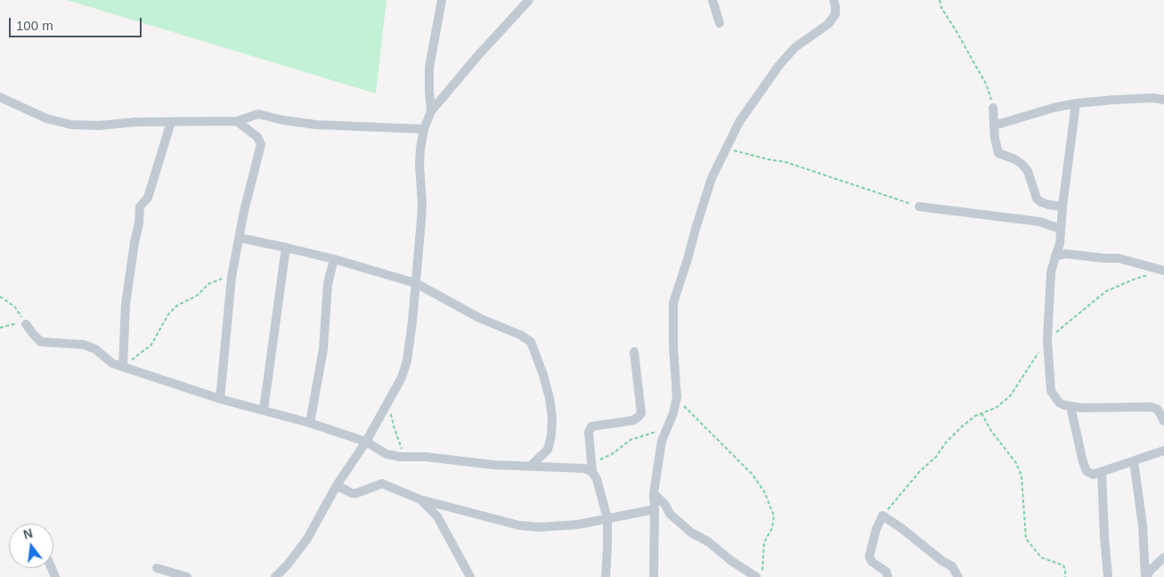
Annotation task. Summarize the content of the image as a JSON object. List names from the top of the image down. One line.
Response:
{"scale_bar":"100 m","north":"top"}
